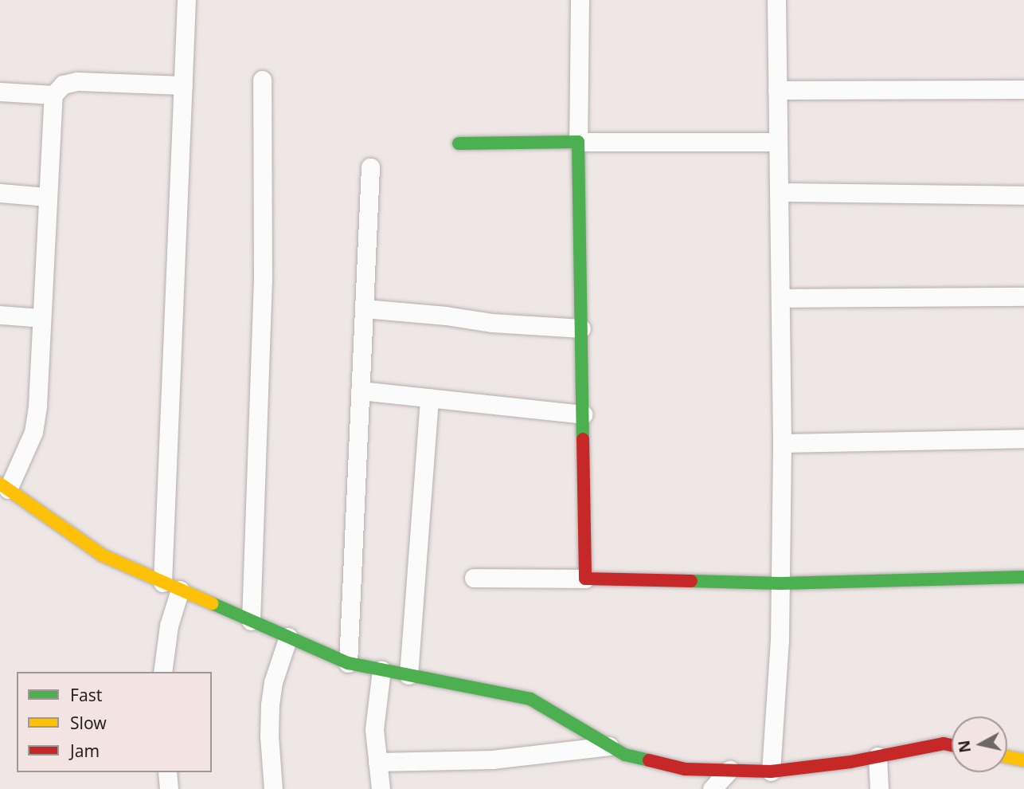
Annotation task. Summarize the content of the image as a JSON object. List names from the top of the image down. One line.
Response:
{"legend":["Fast","Slow","Jam"],"north":"left"}
